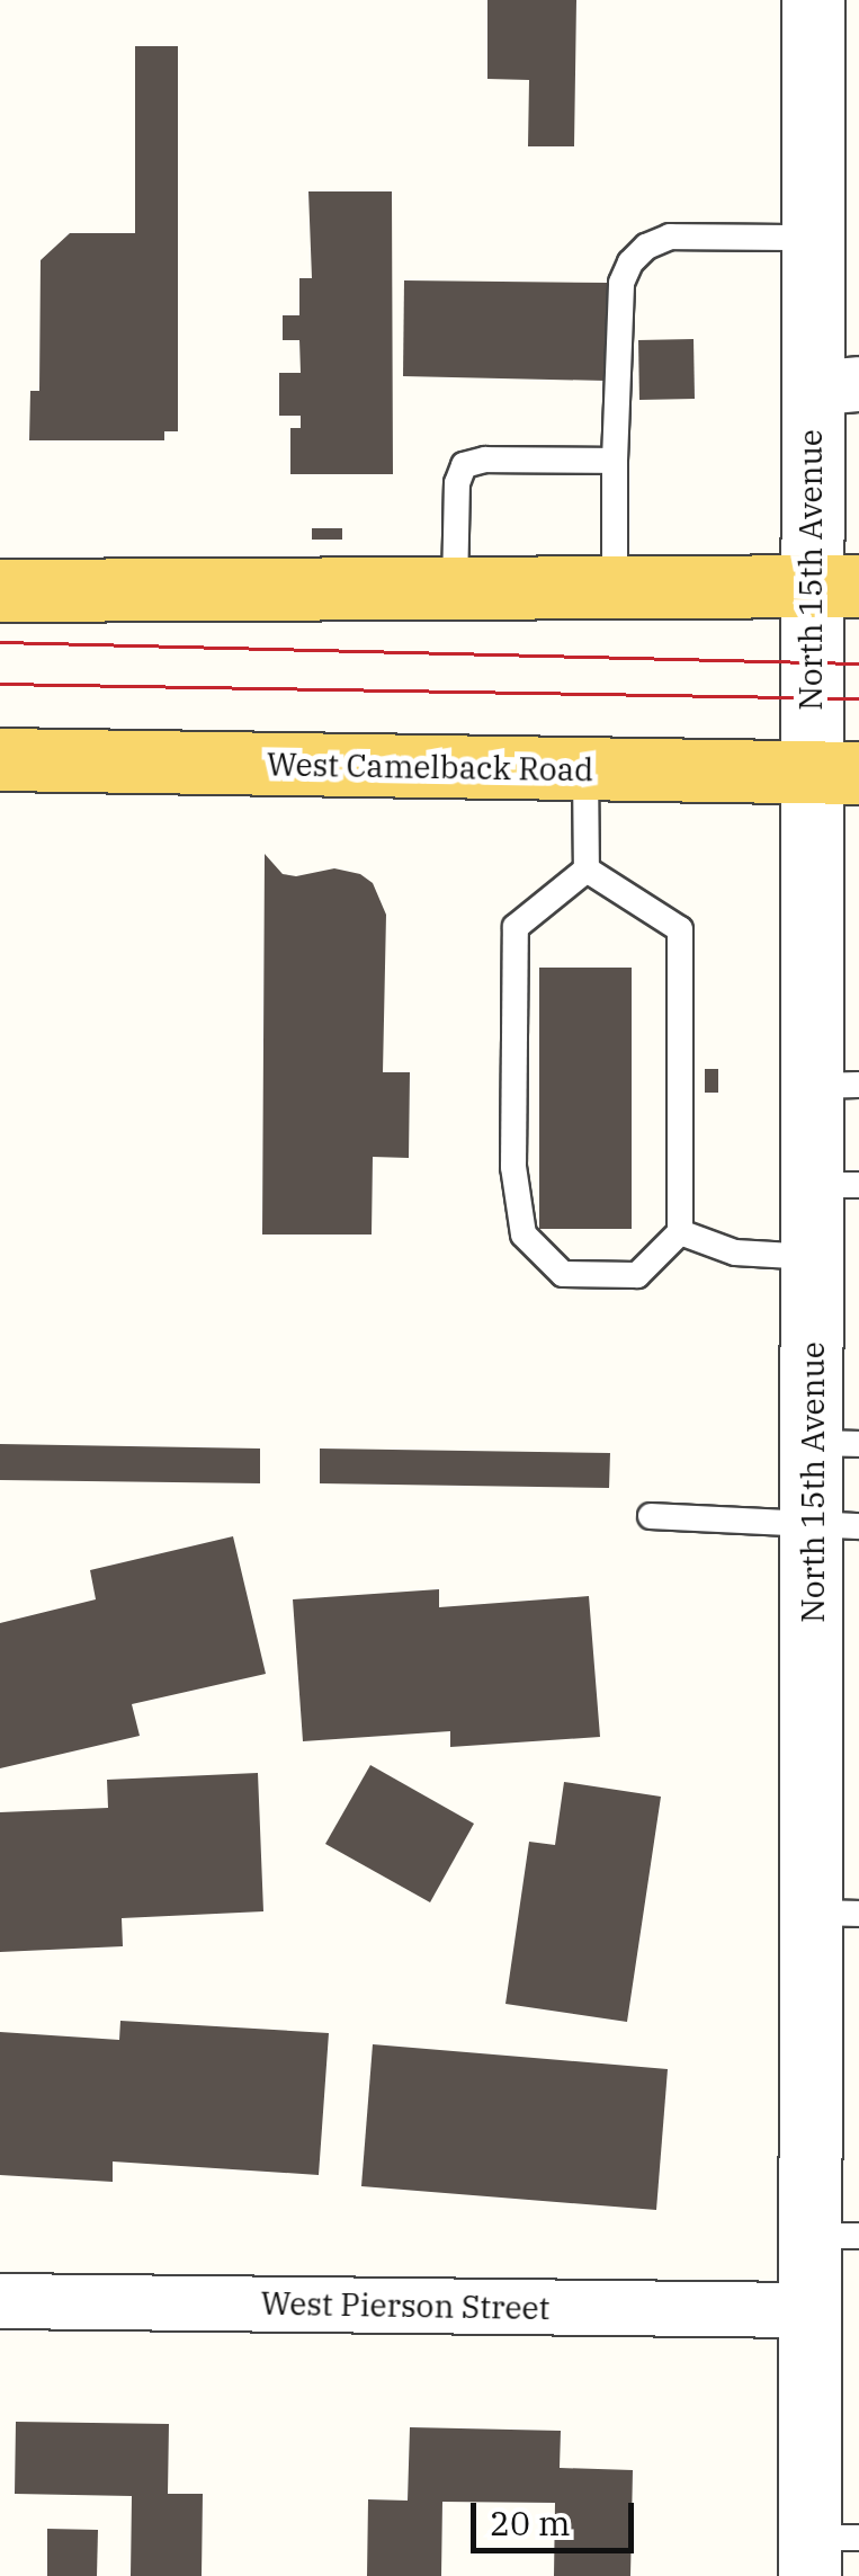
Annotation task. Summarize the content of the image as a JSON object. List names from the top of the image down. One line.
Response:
{"streets":{"main road":["West Camelback Road"],"street":["North 15th Avenue","West Pierson Street"]},"crossings":[["North 15th Avenue","West Camelback Road"],["North 15th Avenue","West Pierson Street"]],"scale_bar":"20 m"}
